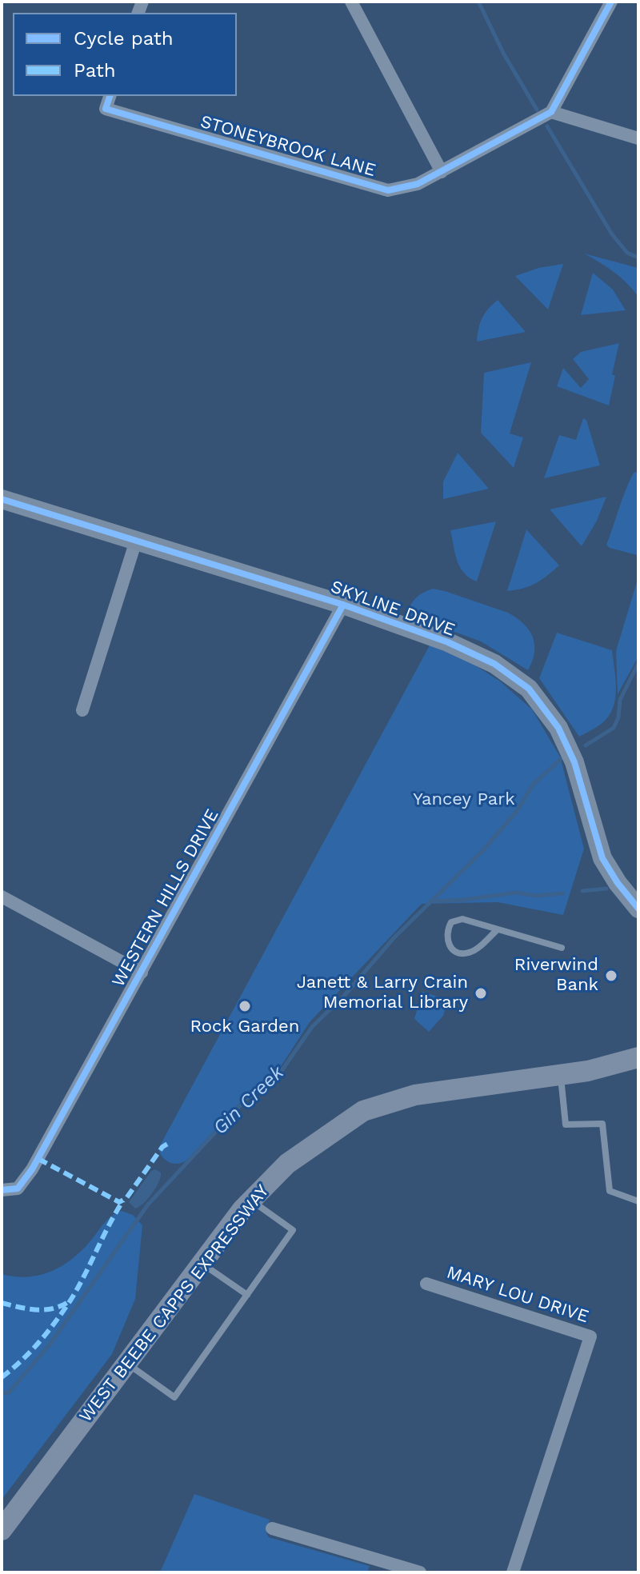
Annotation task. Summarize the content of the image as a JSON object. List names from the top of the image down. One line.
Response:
{"streets":{"main road":["WEST BEEBE CAPPS EXPRESSWAY"],"street":["STONEYBROOK LANE","SKYLINE DRIVE","WESTERN HILLS DRIVE","MARY LOU DRIVE"]},"crossings":[["SKYLINE DRIVE","WESTERN HILLS DRIVE"]],"water":["Gin Creek"],"parks":["Yancey Park"],"places":["Riverwind Bank","Janett & Larry Crain Memorial Library","Rock Garden"],"legend":["Cycle path","Path"]}
